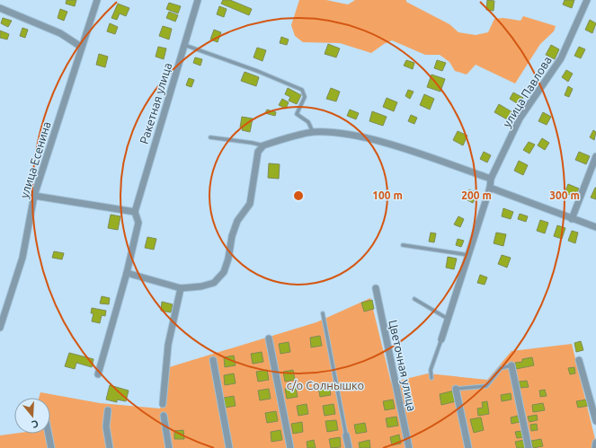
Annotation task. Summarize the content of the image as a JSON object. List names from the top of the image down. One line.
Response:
{"streets":{"street":["улица Павлова","Ракетная улица","улица Есенина","Цветочная улица"]},"parks":["с/о Солнышко"],"north":"bottom","rings":["100 m","200 m","300 m"]}
